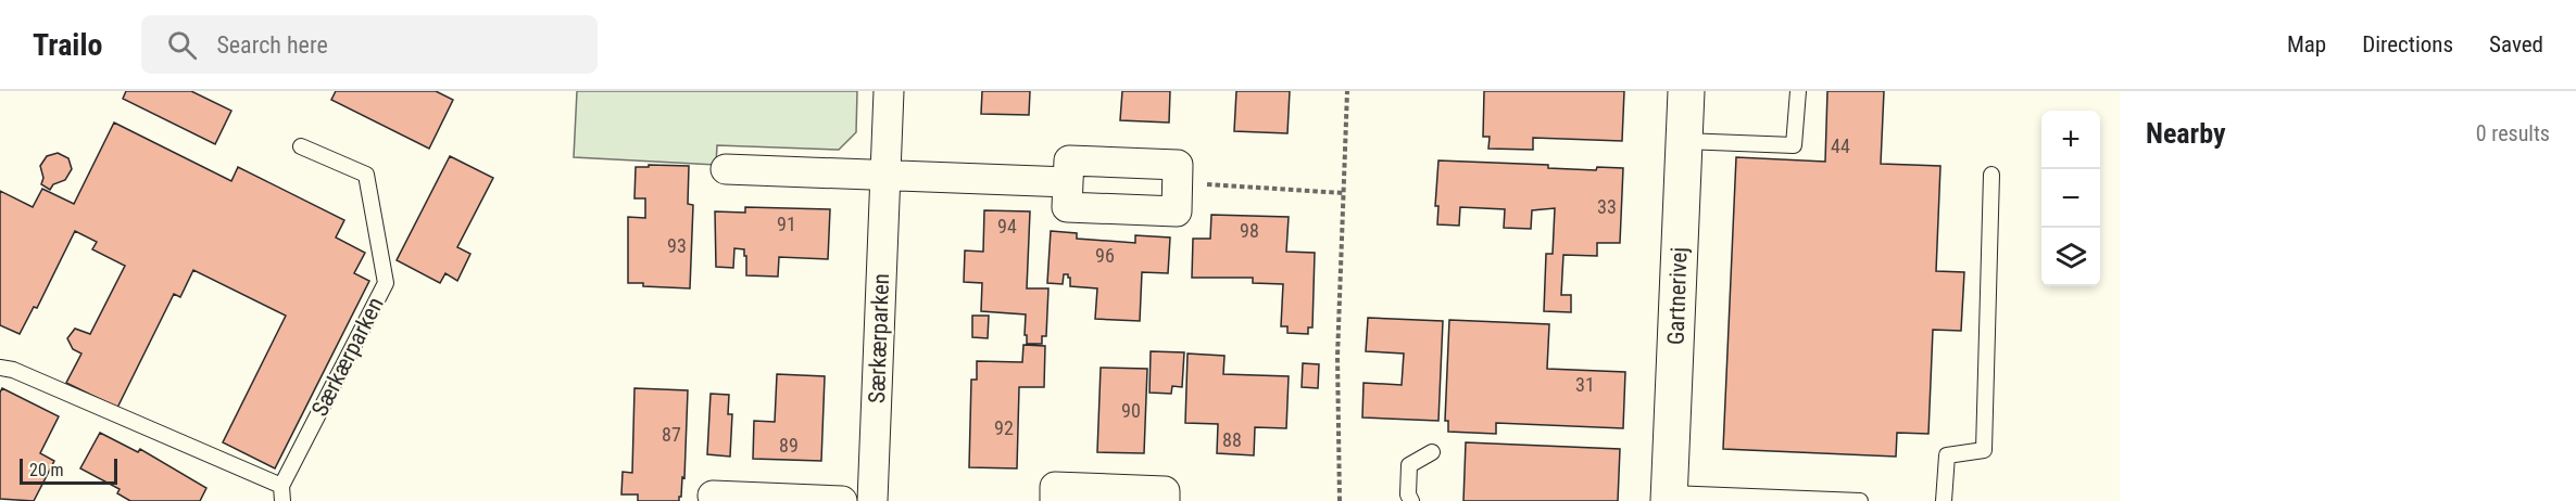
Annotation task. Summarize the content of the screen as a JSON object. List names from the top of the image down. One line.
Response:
{"streets":{"street":["Gartnerivej","Særkærparken"]},"house_numbers":["44","33","91","94","98","93","96","31","90","92","87","88","89"],"scale_bar":"20 m","page":{"header":"Trailo","search":"Search here","nav":["Map","Directions","Saved"],"heading":["Nearby","0 results"],"map_buttons":["+","−"],"scale":"20 m"}}
